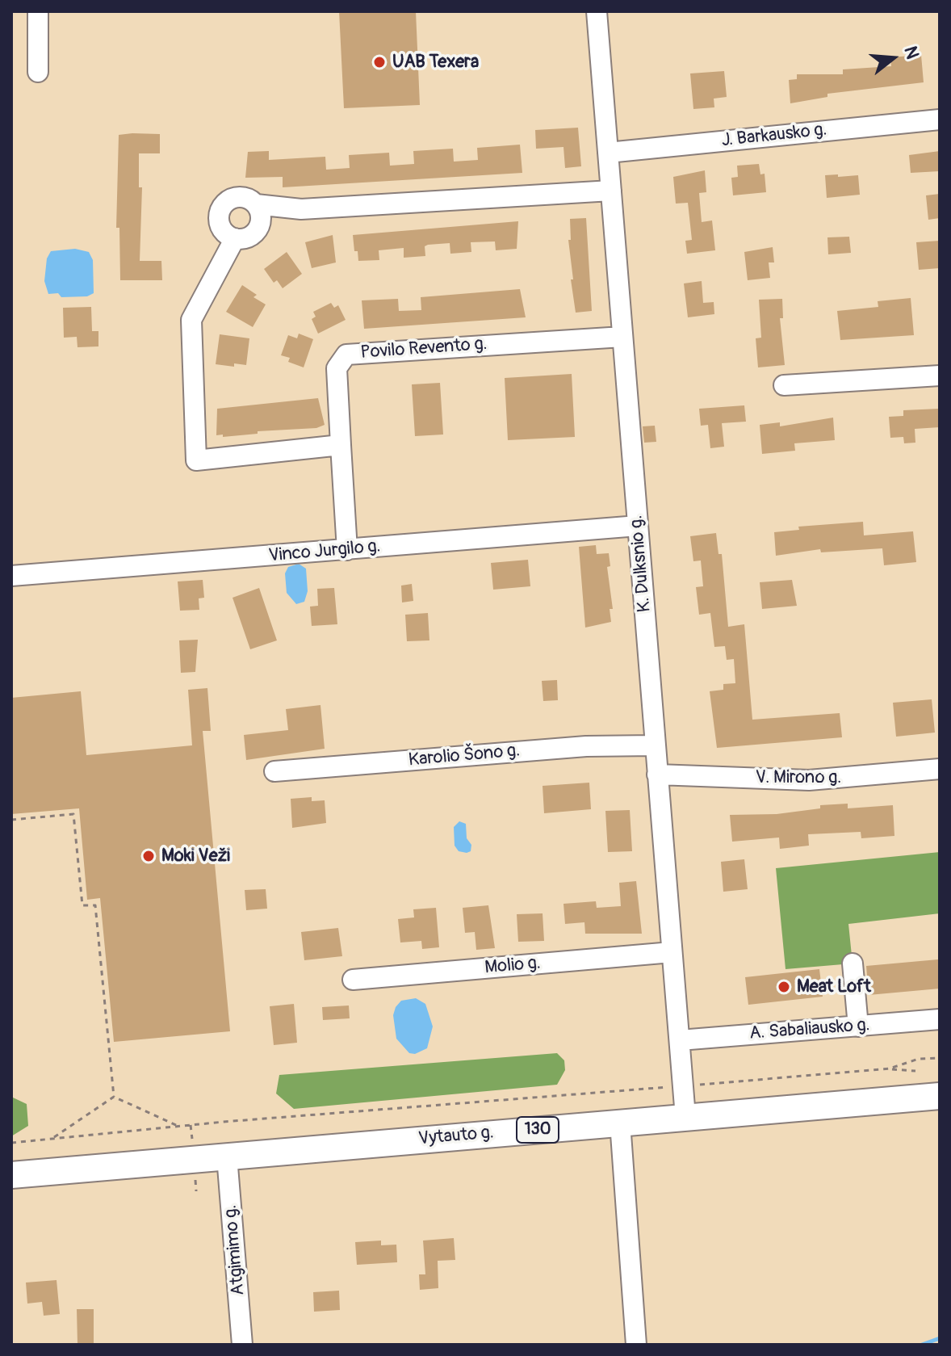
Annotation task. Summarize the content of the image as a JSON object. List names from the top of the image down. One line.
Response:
{"streets":{"main road":["130","Vytauto g."],"street":["J. Barkausko g.","Povilo Revento g.","Vinco Jurgilo g.","K. Dulksnio g.","Karolio Šono g.","V. Mirono g.","Molio g.","A. Sabaliausko g.","Atgimimo g."]},"crossings":[["J. Barkausko g.","K. Dulksnio g."],["Povilo Revento g.","K. Dulksnio g."],["Vinco Jurgilo g.","K. Dulksnio g."],["K. Dulksnio g.","Karolio Šono g."],["K. Dulksnio g.","V. Mirono g."],["K. Dulksnio g.","Molio g."],["K. Dulksnio g.","A. Sabaliausko g."],["K. Dulksnio g.","Vytauto g."],["Vytauto g.","Atgimimo g."]],"places":["UAB Texera","Moki Veži","Meat Loft"],"north":"right"}
